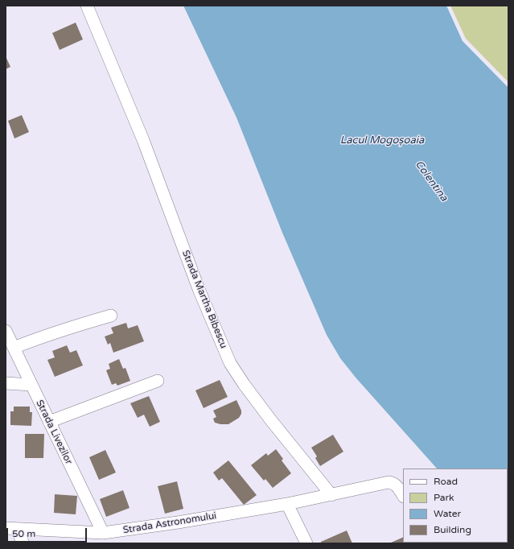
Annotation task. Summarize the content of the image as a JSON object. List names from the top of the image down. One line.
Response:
{"streets":{"street":["Strada Martha Bibescu","Strada Livezilor","Strada Astronomului"]},"crossings":[["Strada Martha Bibescu","Strada Astronomului"],["Strada Livezilor","Strada Astronomului"]],"water":["Lacul Mogoșoaia","Colentina"],"legend":["Road","Park","Water","Building"],"scale_bar":"50 m"}
